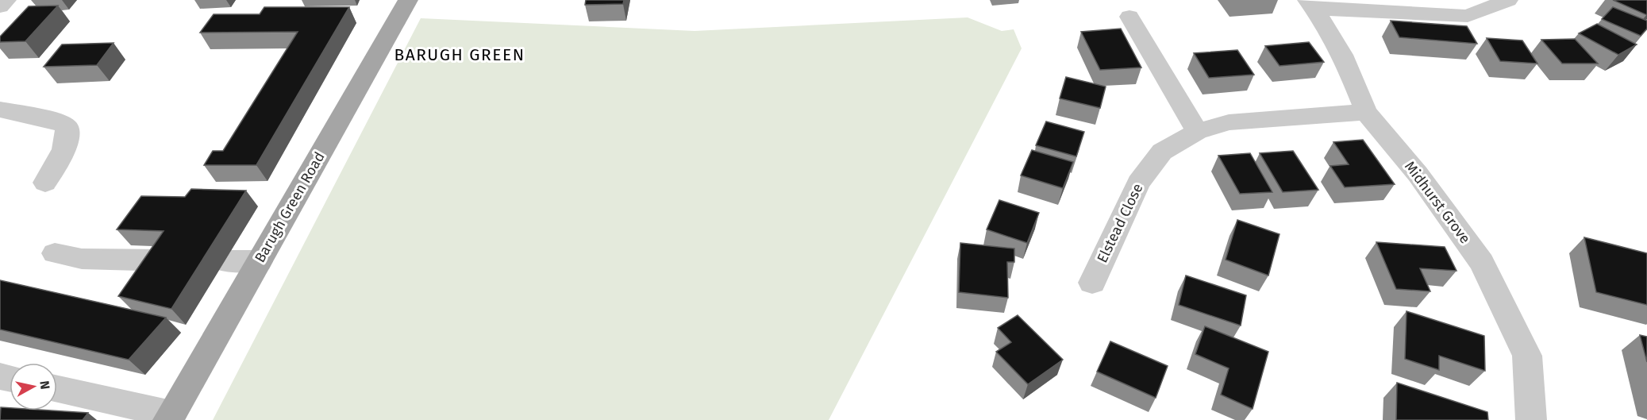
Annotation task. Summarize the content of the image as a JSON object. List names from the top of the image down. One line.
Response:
{"streets":{"main road":["Barugh Green Road"],"street":["Midhurst Grove","Elstead Close"]},"crossings":[["Midhurst Grove","Elstead Close"]],"districts":["BARUGH GREEN"],"north":"right"}
